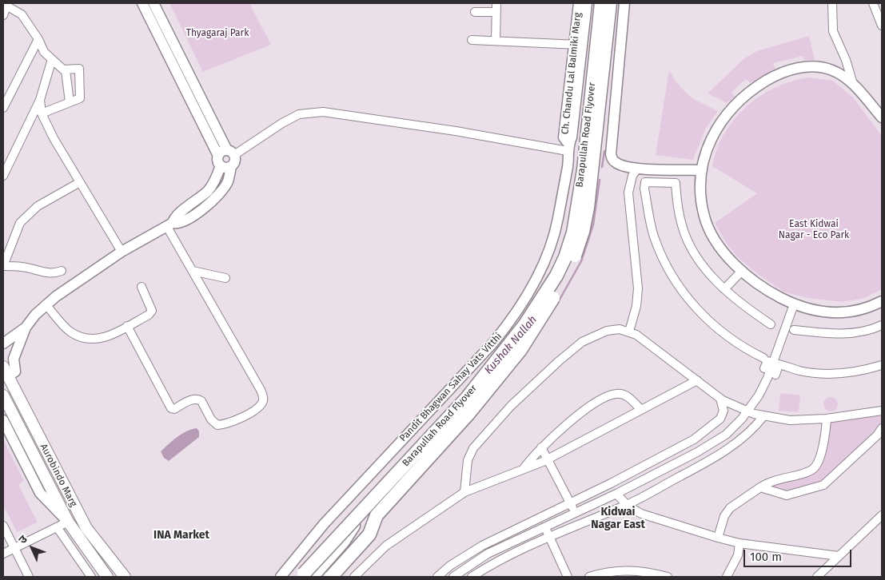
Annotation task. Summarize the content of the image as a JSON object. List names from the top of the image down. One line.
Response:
{"streets":{"highway":["Barapullah Road Flyover"],"main road":["Aurobindo Marg"],"street":["Ch. Chandu Lal Balmiki Marg","Pandit Bhagwan Sahay Vats Vitthi"]},"crossings":[["Ch. Chandu Lal Balmiki Marg","Pandit Bhagwan Sahay Vats Vitthi"]],"districts":["Kidwai Nagar East","INA Market"],"water":["Kushak Nallah"],"parks":["Thyagaraj Park","East Kidwai Nagar - Eco Park"],"scale_bar":"100 m","north":"top left"}
